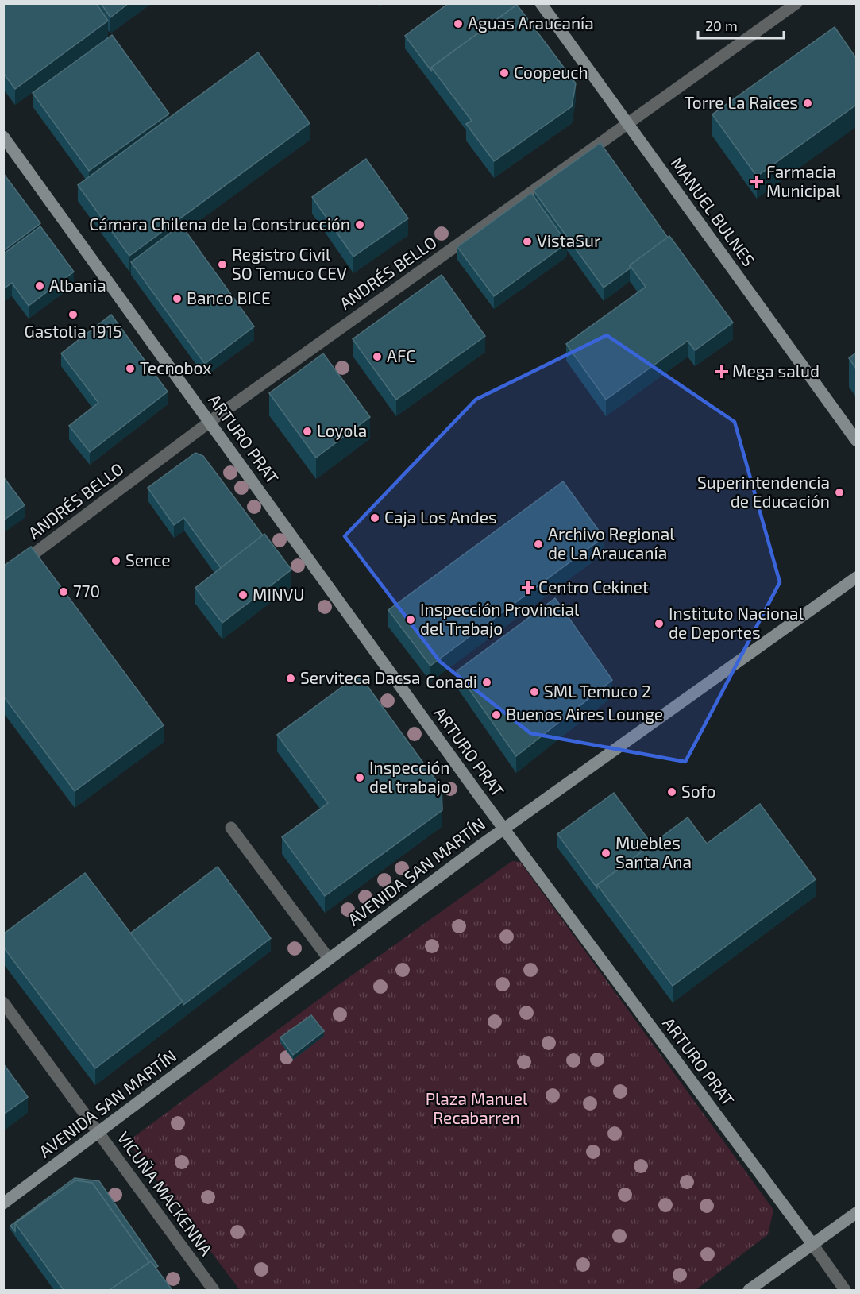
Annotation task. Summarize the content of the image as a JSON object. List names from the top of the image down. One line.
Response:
{"streets":{"street":["MANUEL BULNES","ANDRÉS BELLO","ARTURO PRAT","AVENIDA SAN MARTÍN","VICUÑA MACKENNA"]},"crossings":[["MANUEL BULNES","ANDRÉS BELLO"],["ANDRÉS BELLO","ARTURO PRAT"],["ARTURO PRAT","AVENIDA SAN MARTÍN"],["AVENIDA SAN MARTÍN","VICUÑA MACKENNA"]],"parks":["Plaza Manuel Recabarren"],"places":{"other":["Aguas Araucanía","Coopeuch","Torre La Raices","Cámara Chilena de la Construcción","VistaSur","Registro Civil SO Temuco CEV","Albania","Banco BICE","Gastolia 1915","AFC","Tecnobox","Loyola","Superintendencia de Educación","Caja Los Andes","Archivo Regional de La Araucanía","Sence","770","MINVU","Inspección Provincial del Trabajo","Instituto Nacional de Deportes","Serviteca Dacsa","Conadi","SML Temuco 2","Buenos Aires Lounge","Inspección del trabajo","Sofo","Muebles Santa Ana"],"health":["Farmacia Municipal","Mega salud","Centro Cekinet"]},"scale_bar":"20 m"}
